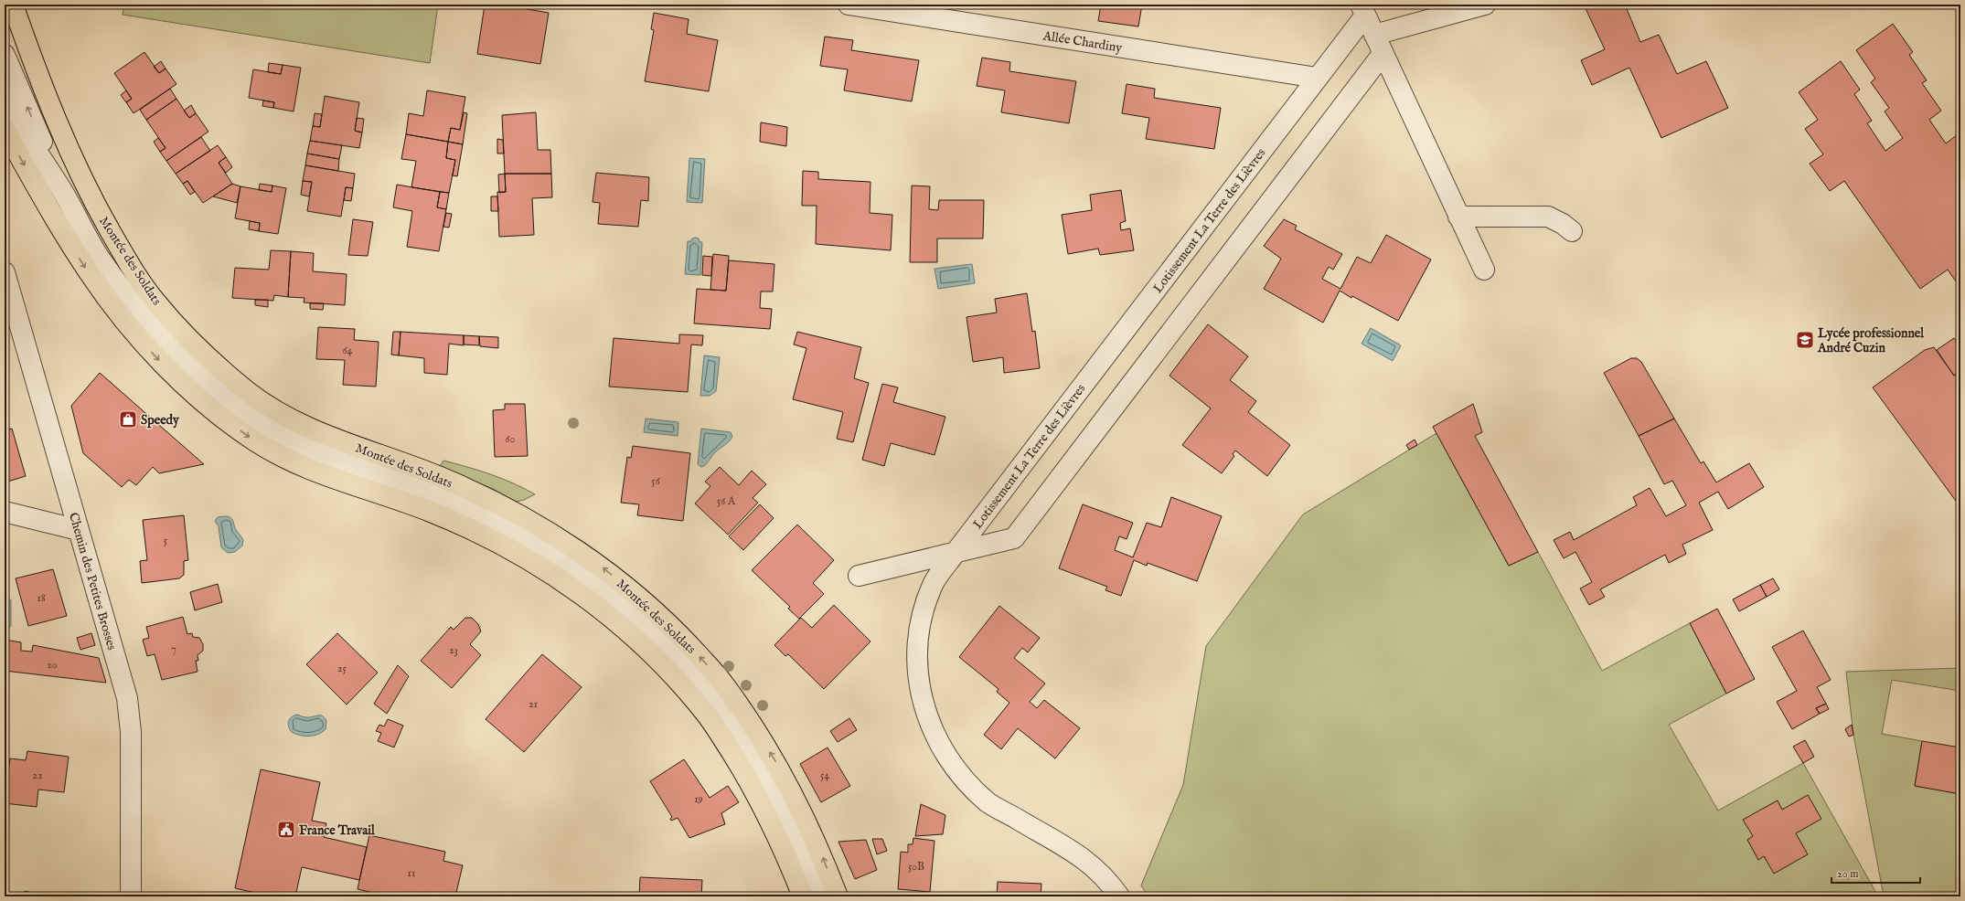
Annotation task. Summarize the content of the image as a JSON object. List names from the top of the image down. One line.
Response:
{"streets":{"main road":["Montée des Soldats"],"street":["Allée Chardiny","Lotissement La Terre des Lièvres","Chemin des Petites Brosses"]},"crossings":[["Allée Chardiny","Lotissement La Terre des Lièvres"]],"places":{"school or university":["Lycée professionnel André Cuzin"],"shop":["Speedy"],"public building":["France Travail"]},"house_numbers":["64","60","56","56 A","5","18","7","23","20","25","21","22","54","19","50B","11"],"scale_bar":"20 m"}
